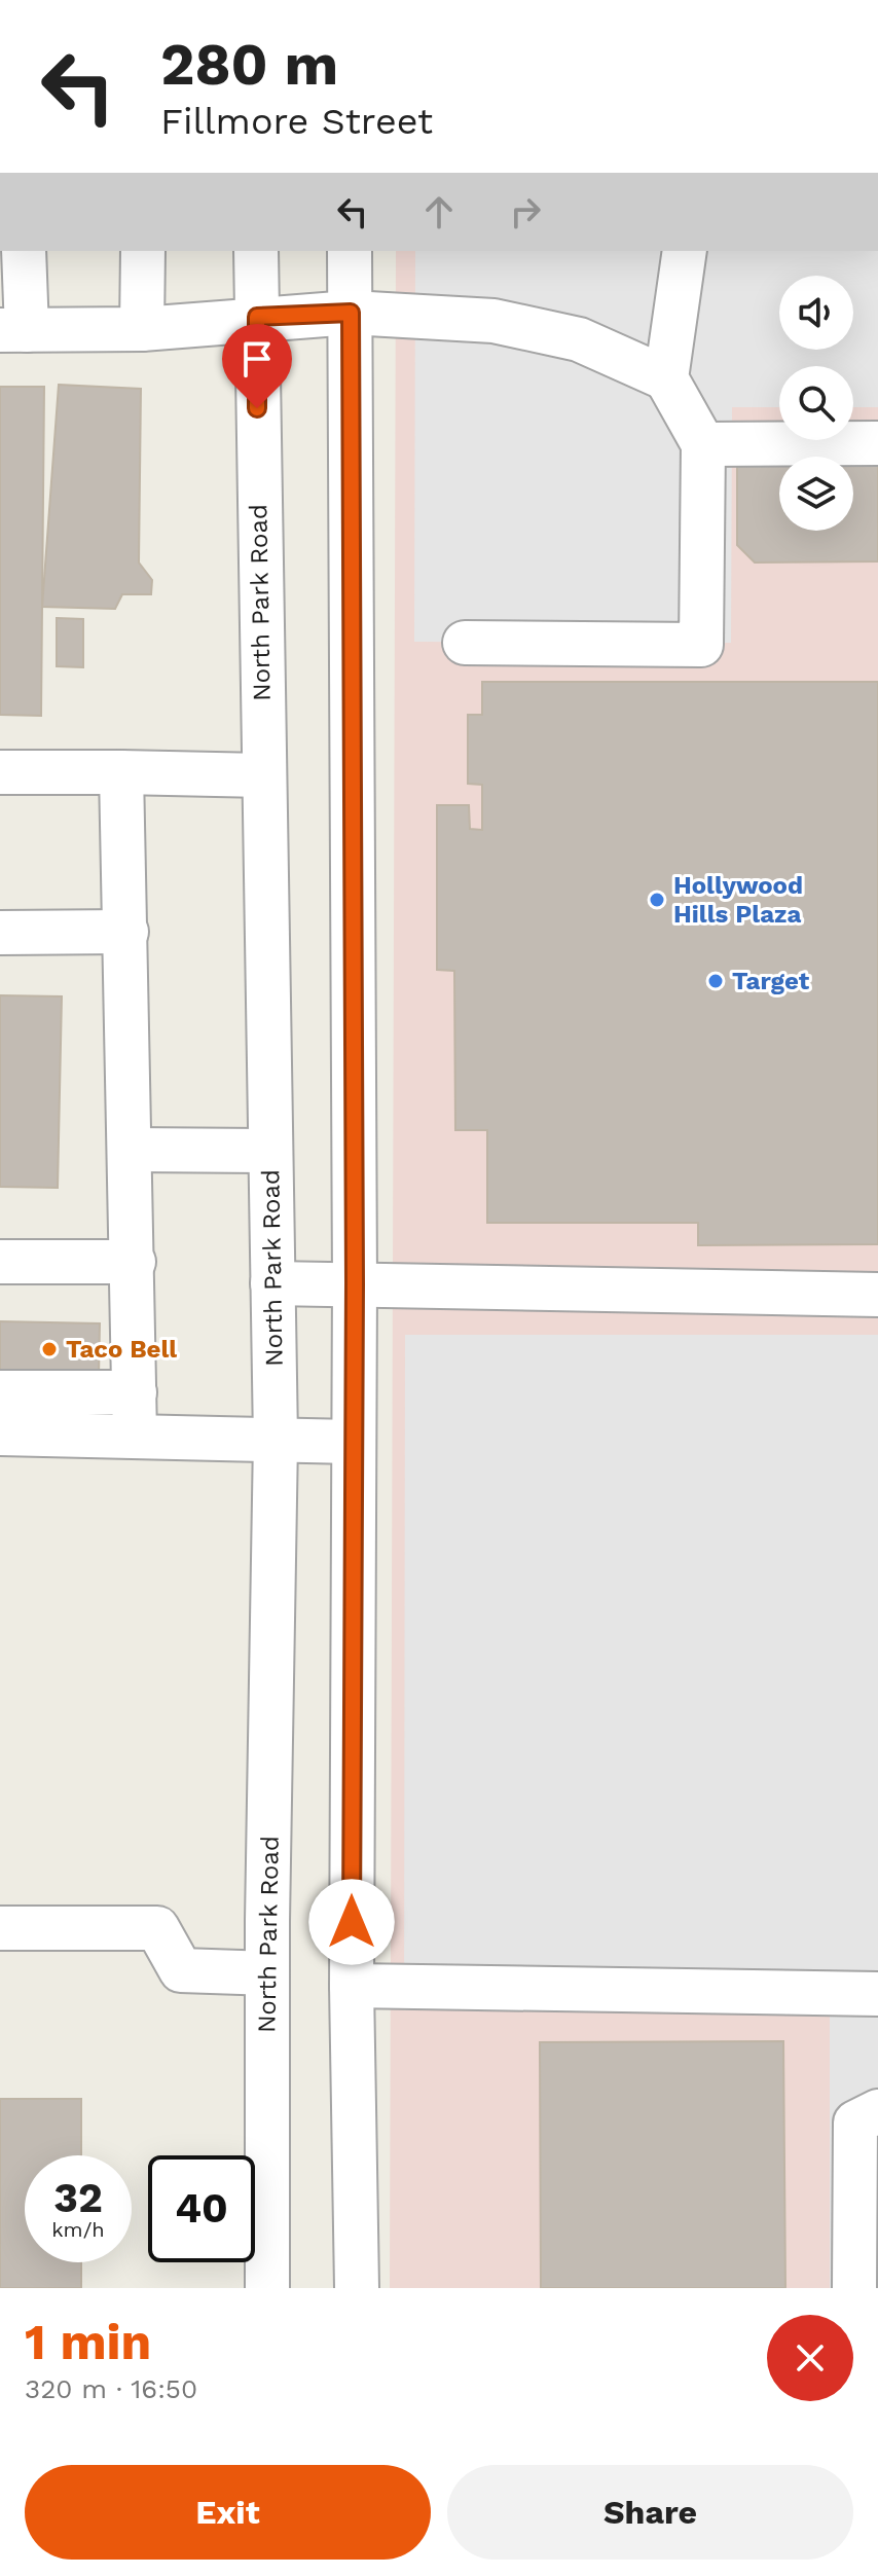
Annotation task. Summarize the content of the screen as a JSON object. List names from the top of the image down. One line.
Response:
{"streets":{"street":["North Park Road"]},"places":["Hollywood Hills Plaza","Target","Taco Bell"],"page":{"turn":["280 m","Fillmore Street"],"speed":"32 km/h","limit":"40","heading":["1 min","320 m · 16:50"],"buttons":["Exit","Share"]}}
